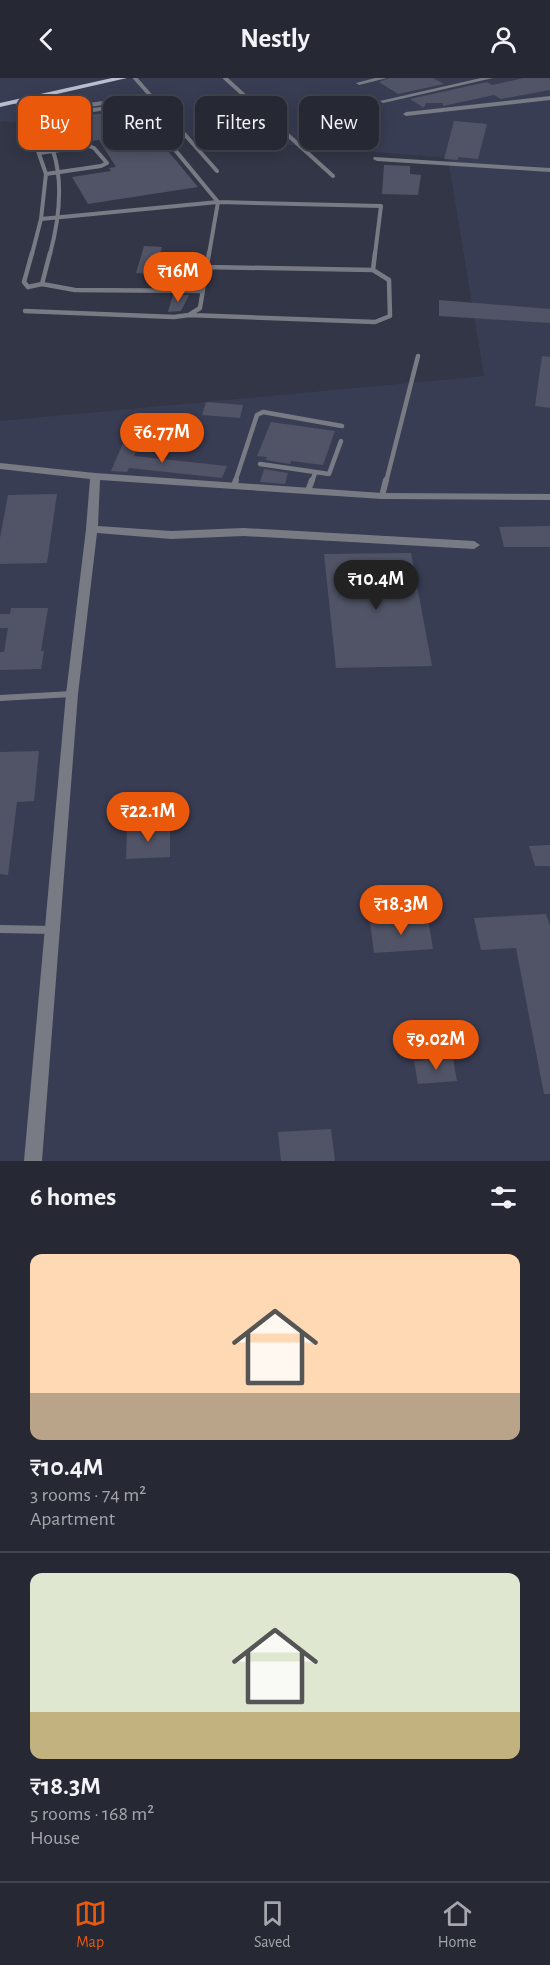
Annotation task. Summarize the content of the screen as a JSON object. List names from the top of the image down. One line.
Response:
{"page":{"header":"Nestly","chip":["Buy","Rent","Filters","New"],"price":["₹16M","₹6.77M","₹10.4M","₹22.1M","₹18.3M","₹9.02M"],"heading":"6 homes","list":[{"name":"₹10.4M","note":"3 rooms · 74 m² · Apartment"},{"name":"₹18.3M","note":"5 rooms · 168 m² · House"}],"tabs":["Map","Saved","Home"]}}
